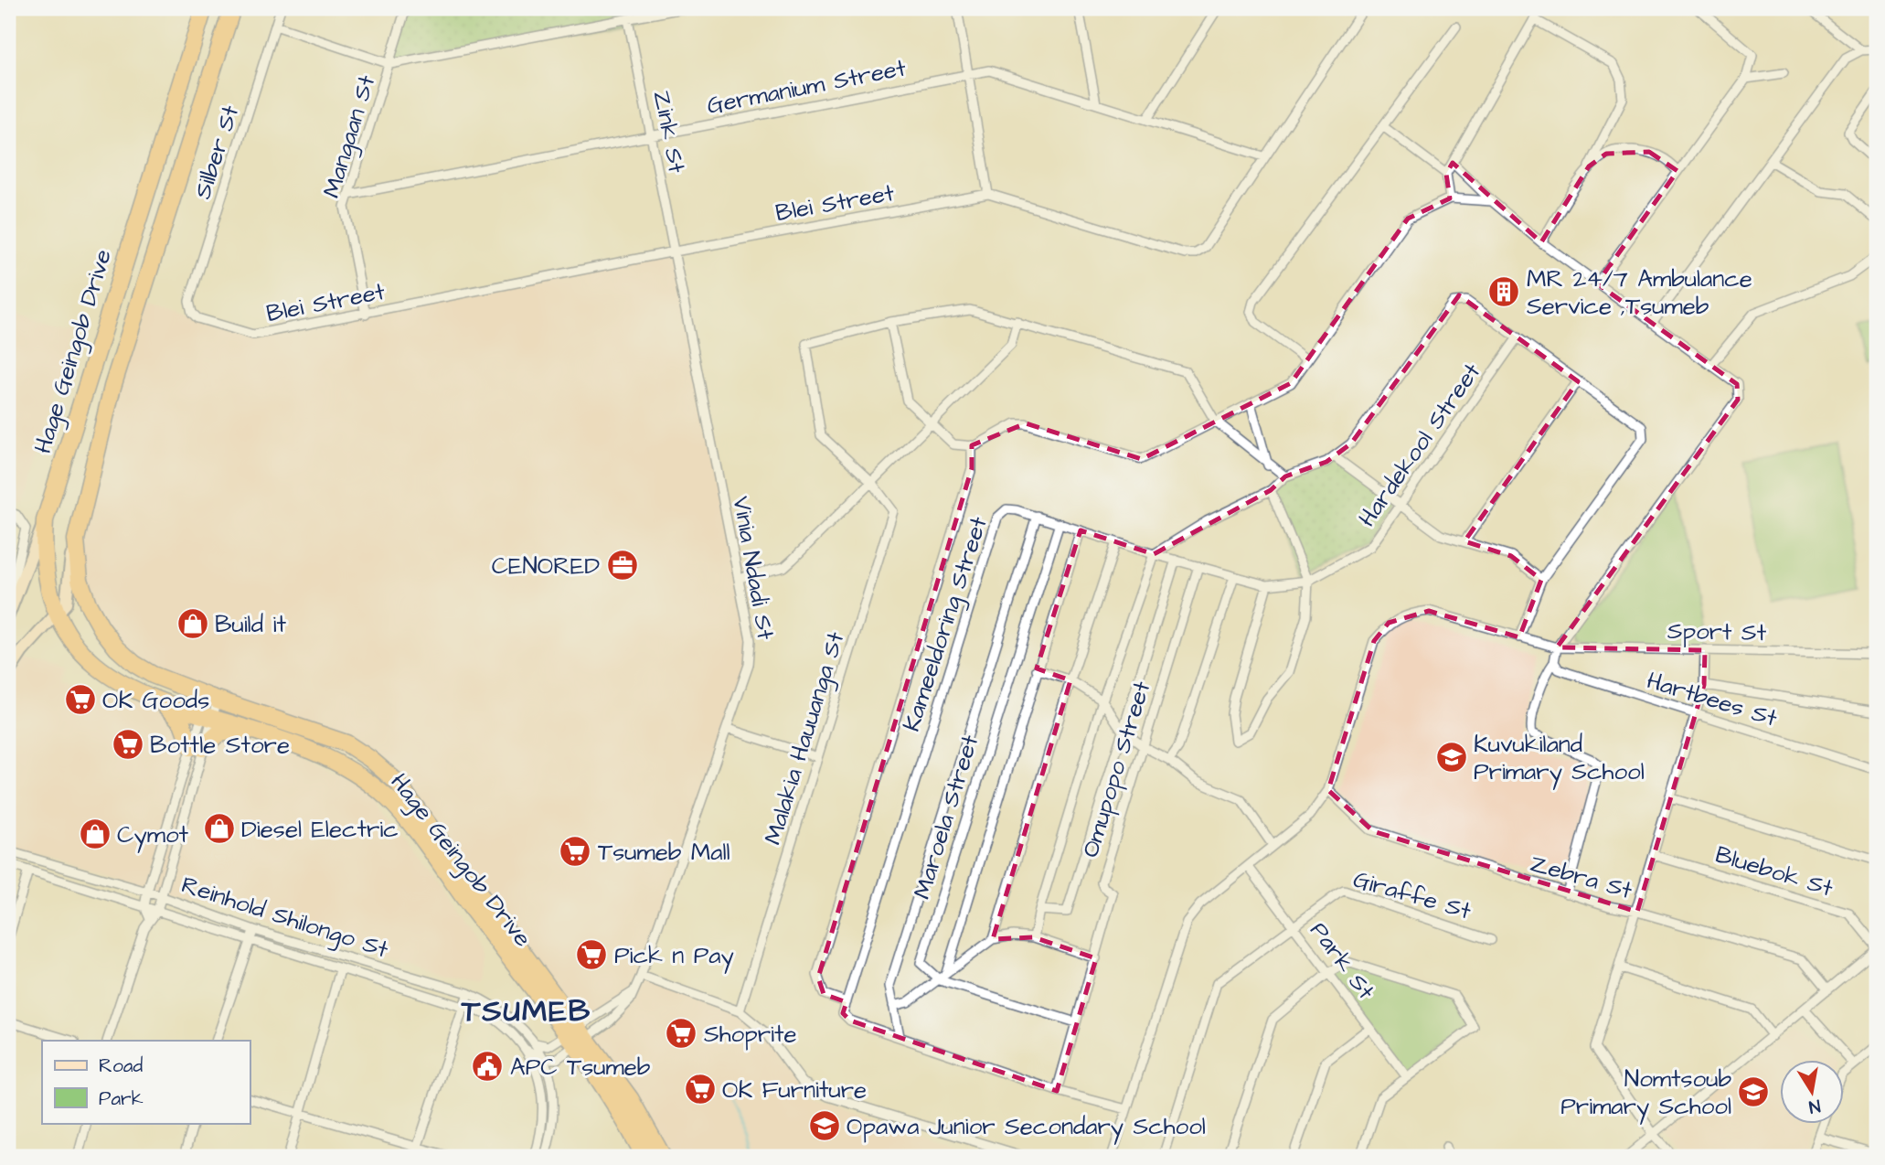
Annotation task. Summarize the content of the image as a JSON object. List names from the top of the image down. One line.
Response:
{"streets":{"highway":["Hage Geingob Drive"],"street":["Germanium Street","Zink St","Mangaan St","Silber St","Blei Street","Hardekool Street","Vinia Ndadi St","Kameeldoring Street","Sport St","Hartbees St","Malakia Hauuanga St","Omupopo Street","Maroela Street","Bluebok St","Zebra St","Giraffe St","Reinhold Shilongo St","Park St"]},"crossings":[["Germanium Street","Zink St"],["Germanium Street","Mangaan St"],["Germanium Street","Blei Street"],["Zink St","Blei Street"],["Zink St","Vinia Ndadi St"],["Mangaan St","Blei Street"],["Silber St","Blei Street"],["Blei Street","Vinia Ndadi St"],["Hage Geingob Drive","Vinia Ndadi St"],["Kameeldoring Street","Omupopo Street"],["Kameeldoring Street","Maroela Street"],["Sport St","Zebra St"],["Sport St","Park St"],["Giraffe St","Park St"]],"districts":["TSUMEB"],"places":{"building":["MR 24/7 Ambulance Service ,Tsumeb"],"office":["CENORED"],"shop":["Build it","Diesel Electric","Cymot"],"supermarket":["OK Goods","Bottle Store","Tsumeb Mall","Pick n Pay","Shoprite","OK Furniture"],"school or university":["Kuvukiland Primary School","Nomtsoub Primary School","Opawa Junior Secondary School"],"public building":["APC Tsumeb"]},"legend":["Road","Park"],"north":"bottom"}
